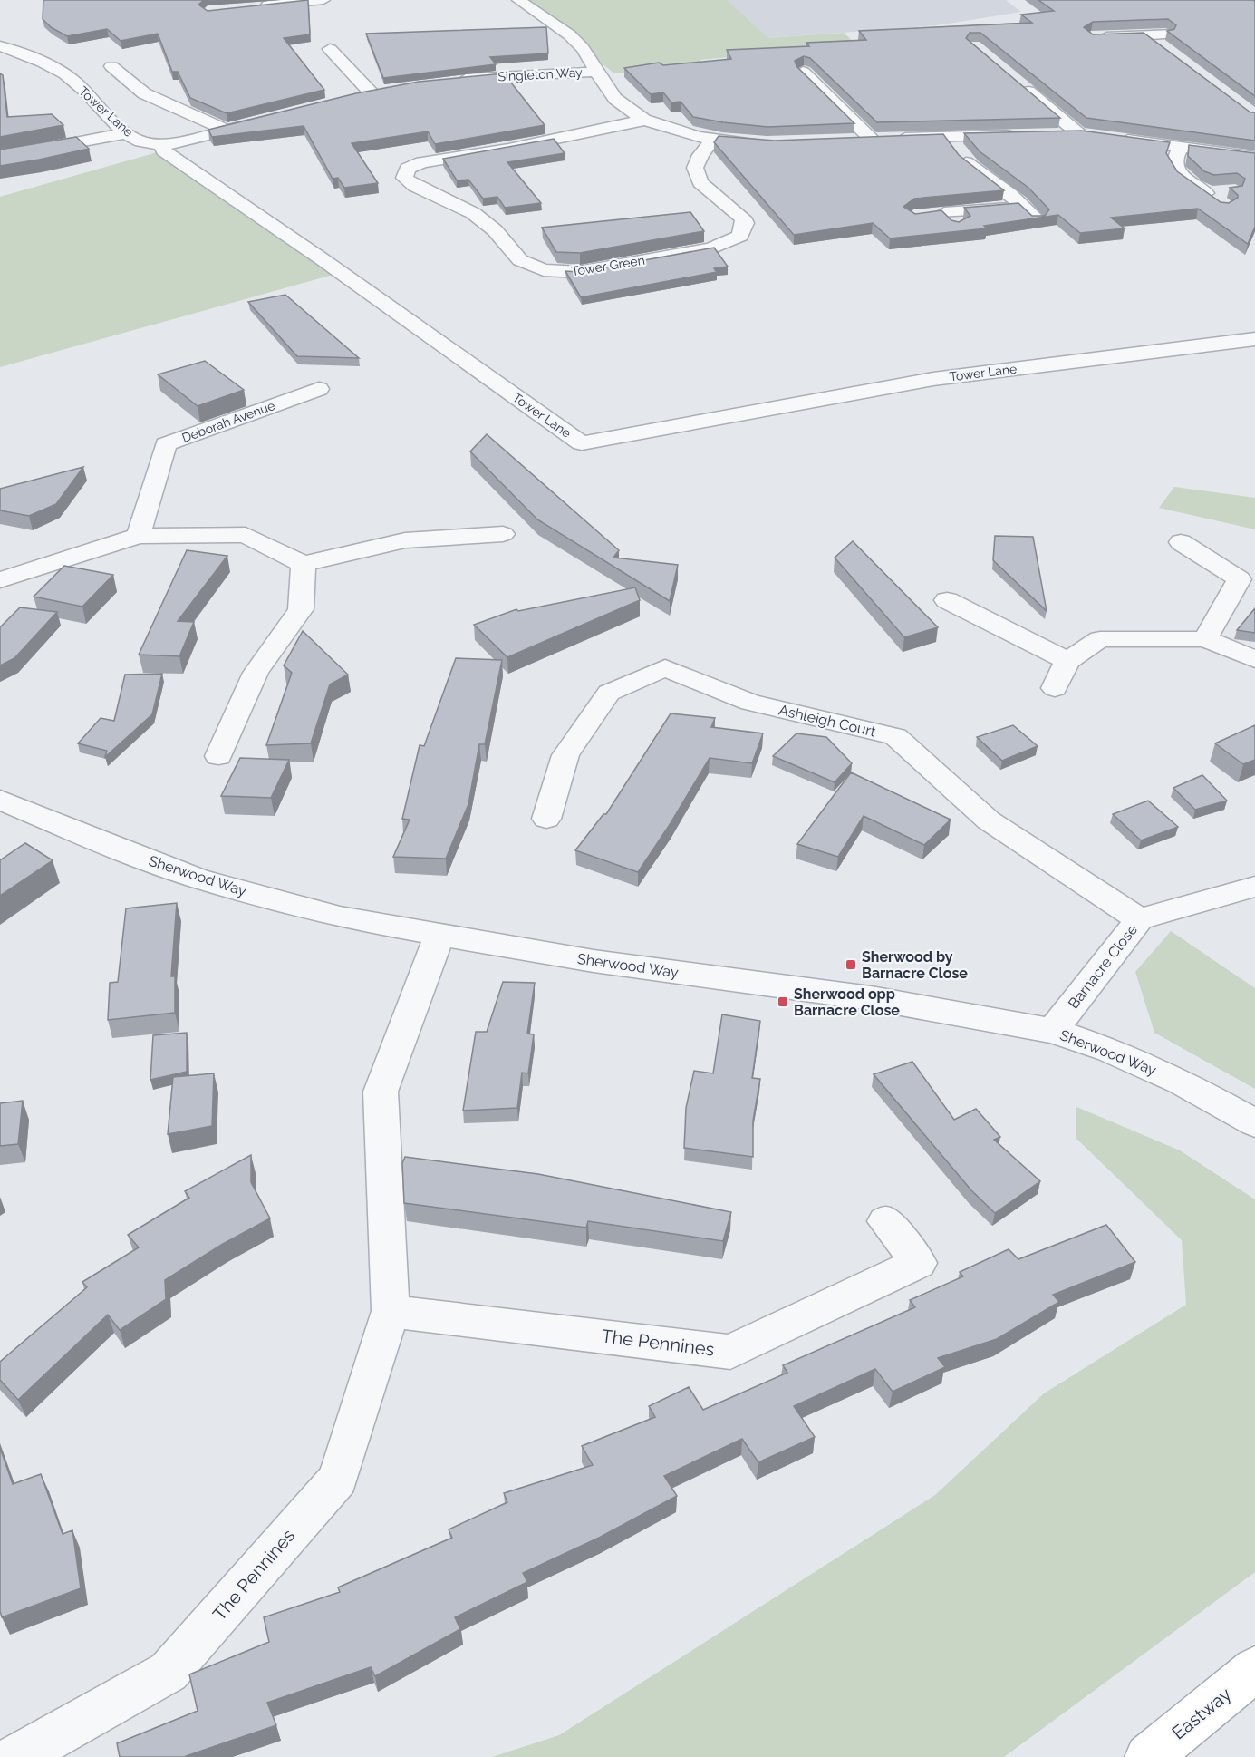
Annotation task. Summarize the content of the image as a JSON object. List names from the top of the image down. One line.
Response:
{"streets":{"main road":["Eastway"],"street":["Singleton Way","Tower Lane","Tower Green","Deborah Avenue","Ashleigh Court","Sherwood Way","Barnacre Close","The Pennines"]},"crossings":[["Ashleigh Court","Barnacre Close"],["Sherwood Way","Barnacre Close"],["Sherwood Way","The Pennines"]],"places":{"transit":["Sherwood by Barnacre Close","Sherwood opp Barnacre Close"]}}
